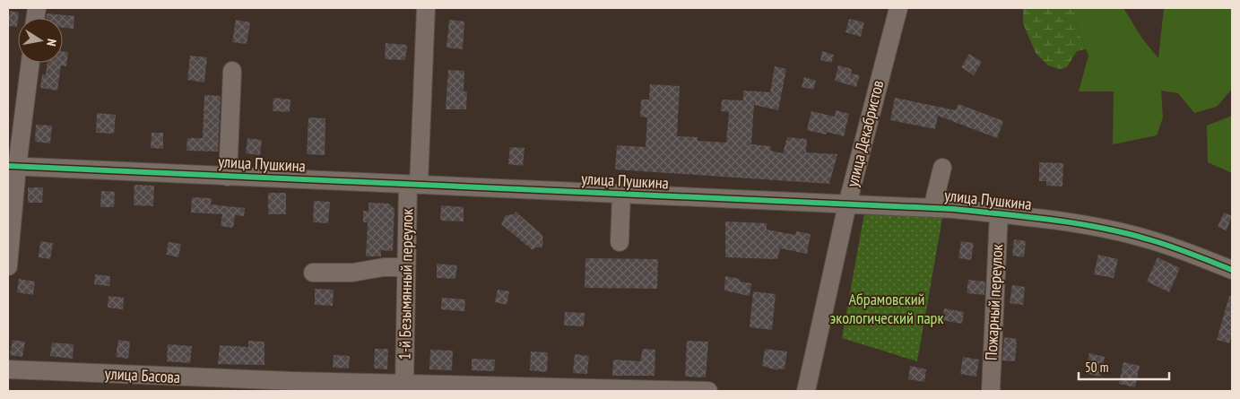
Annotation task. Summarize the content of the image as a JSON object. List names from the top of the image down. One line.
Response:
{"streets":{"street":["улица Декабристов","улица Пушкина","1-й Безымянный переулок","Пожарный переулок","улица Басова"]},"crossings":[["улица Декабристов","улица Пушкина"],["улица Пушкина","1-й Безымянный переулок"],["улица Пушкина","Пожарный переулок"],["1-й Безымянный переулок","улица Басова"]],"parks":["Абрамовский экологический парк"],"scale_bar":"50 m","north":"right"}
